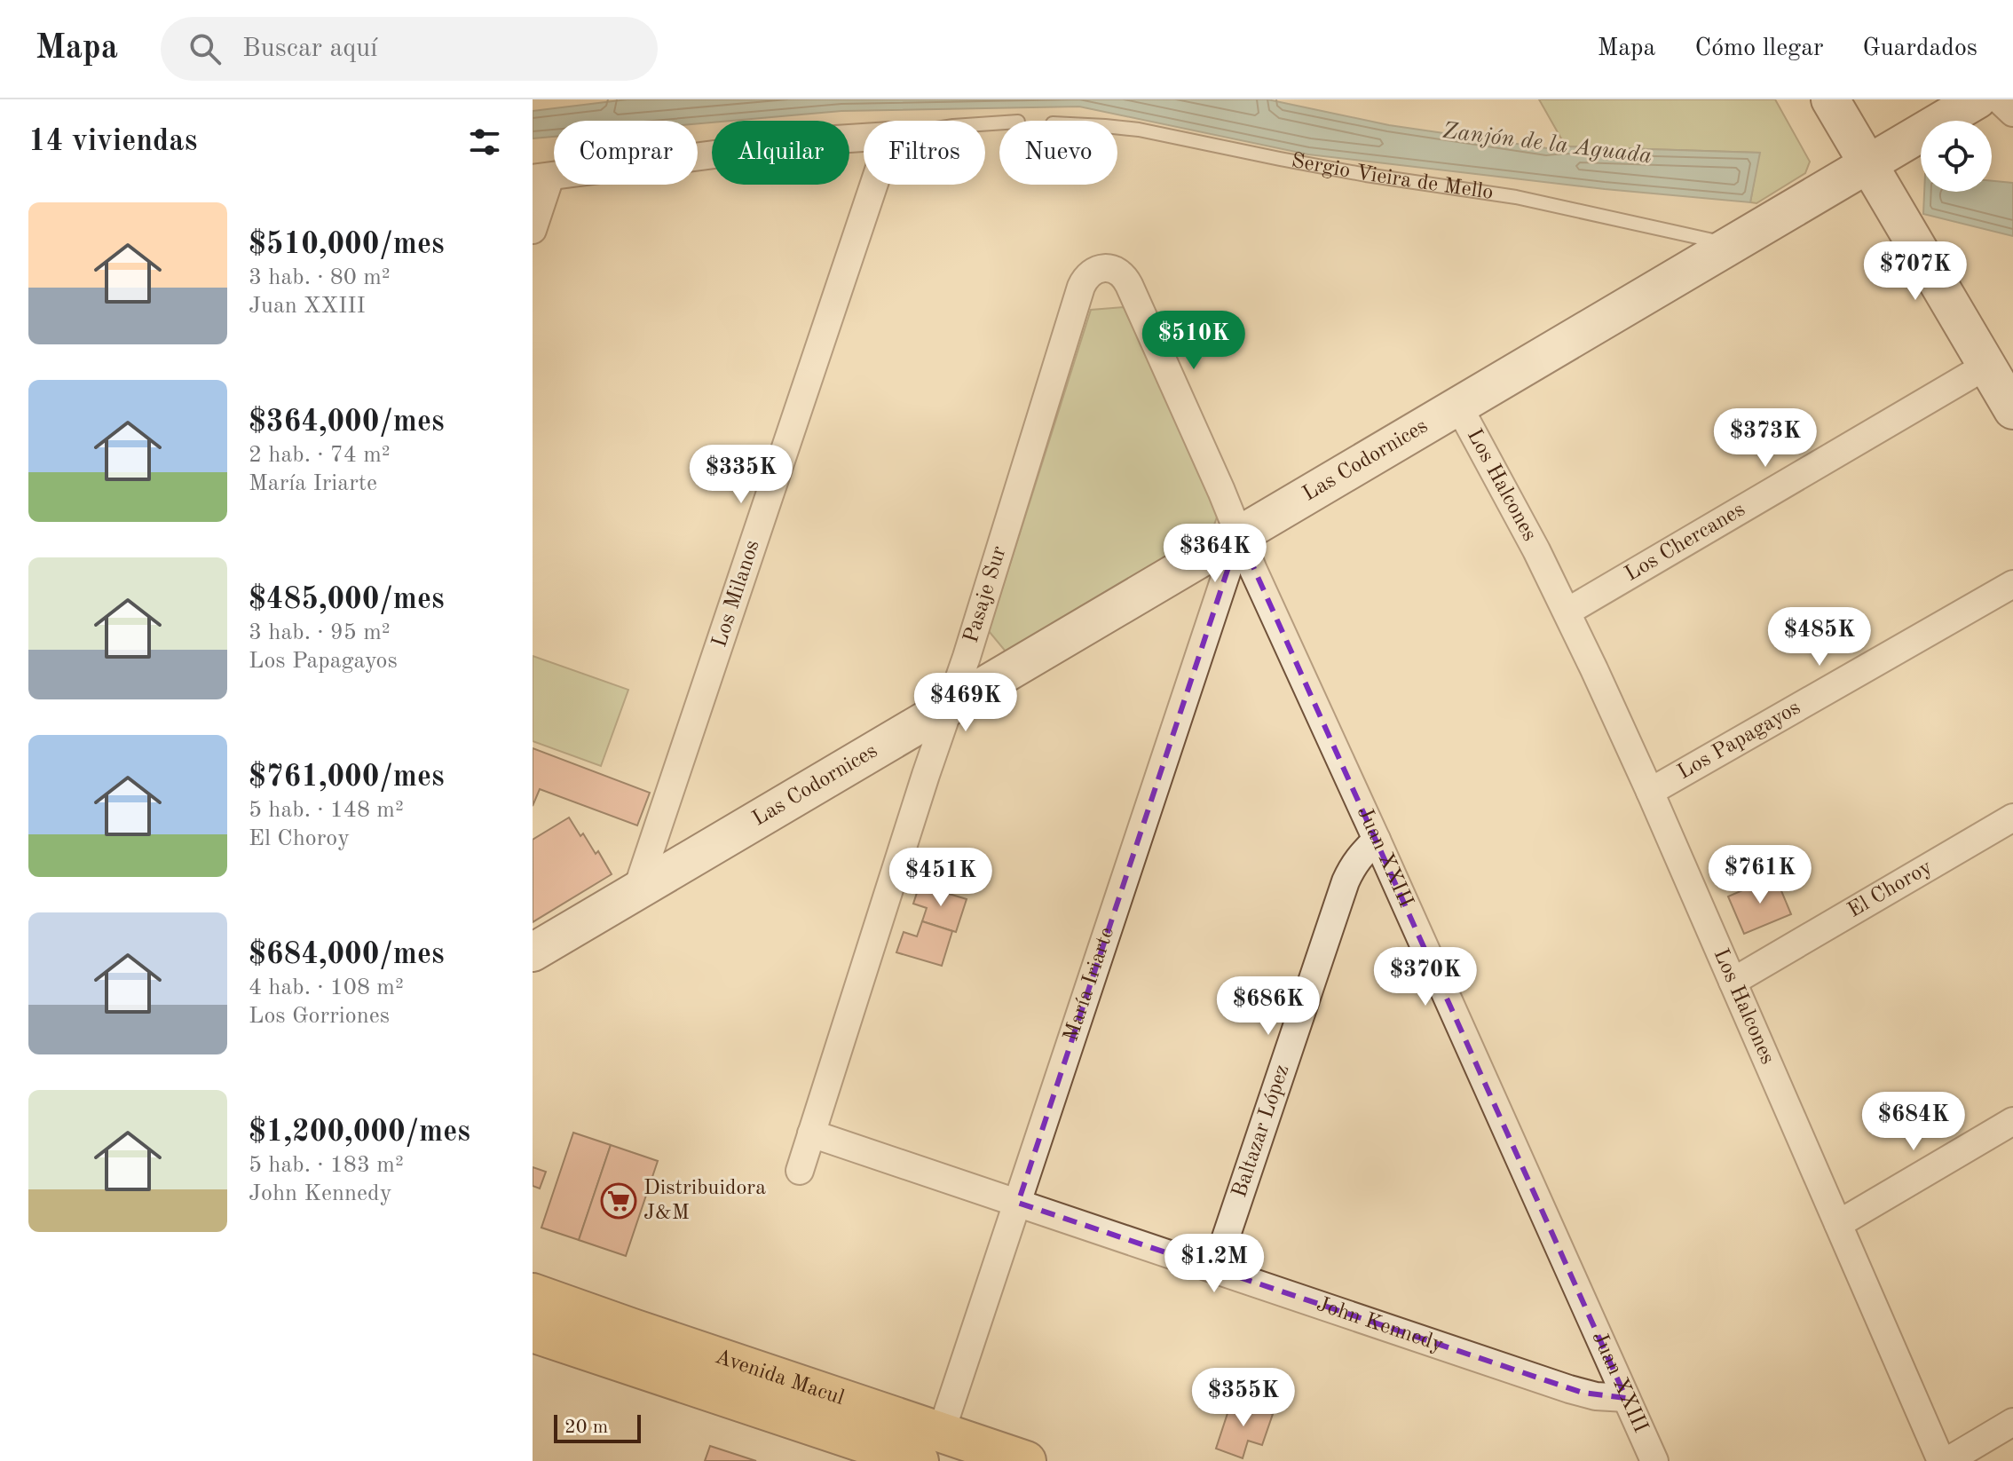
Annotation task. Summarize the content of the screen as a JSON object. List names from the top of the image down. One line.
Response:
{"streets":{"main road":["Avenida Macul"],"street":["Las Codornices","Los Halcones","Los Chercanes","Los Milanos","Pasaje Sur","Los Papagayos","Juan XXIII","El Choroy","María Iriarte","Baltazar López","John Kennedy"],"lane":["Sergio Vieira de Mello"]},"crossings":[["Sergio Vieira de Mello","Las Codornices"],["Las Codornices","Los Halcones"],["Las Codornices","Los Milanos"],["Las Codornices","Pasaje Sur"],["Las Codornices","Juan XXIII"],["Las Codornices","María Iriarte"],["Los Halcones","Los Chercanes"],["Los Halcones","Los Papagayos"],["Los Halcones","El Choroy"],["Pasaje Sur","Juan XXIII"],["Pasaje Sur","John Kennedy"],["Juan XXIII","María Iriarte"],["Juan XXIII","Baltazar López"],["Juan XXIII","John Kennedy"],["María Iriarte","John Kennedy"],["María Iriarte","Avenida Macul"],["Baltazar López","John Kennedy"]],"water":["Zanjón de la Aguada"],"places":{"supermarket":["Distribuidora J&M"]},"scale_bar":"20 m","page":{"header":"Mapa","search":"Buscar aquí","nav":["Mapa","Cómo llegar","Guardados"],"heading":"14 viviendas","chip":["Comprar","Alquilar","Filtros","Nuevo"],"list":[{"name":"$510,000/mes","note":"3 hab. · 80 m² · Juan XXIII"},{"name":"$364,000/mes","note":"2 hab. · 74 m² · María Iriarte"},{"name":"$485,000/mes","note":"3 hab. · 95 m² · Los Papagayos"},{"name":"$761,000/mes","note":"5 hab. · 148 m² · El Choroy"},{"name":"$684,000/mes","note":"4 hab. · 108 m² · Los Gorriones"},{"name":"$1,200,000/mes","note":"5 hab. · 183 m² · John Kennedy"}],"price":["$707K","$510K","$373K","$335K","$364K","$485K","$469K","$761K","$451K","$370K","$686K","$684K","$1.2M","$355K"],"scale":"20 m"}}
